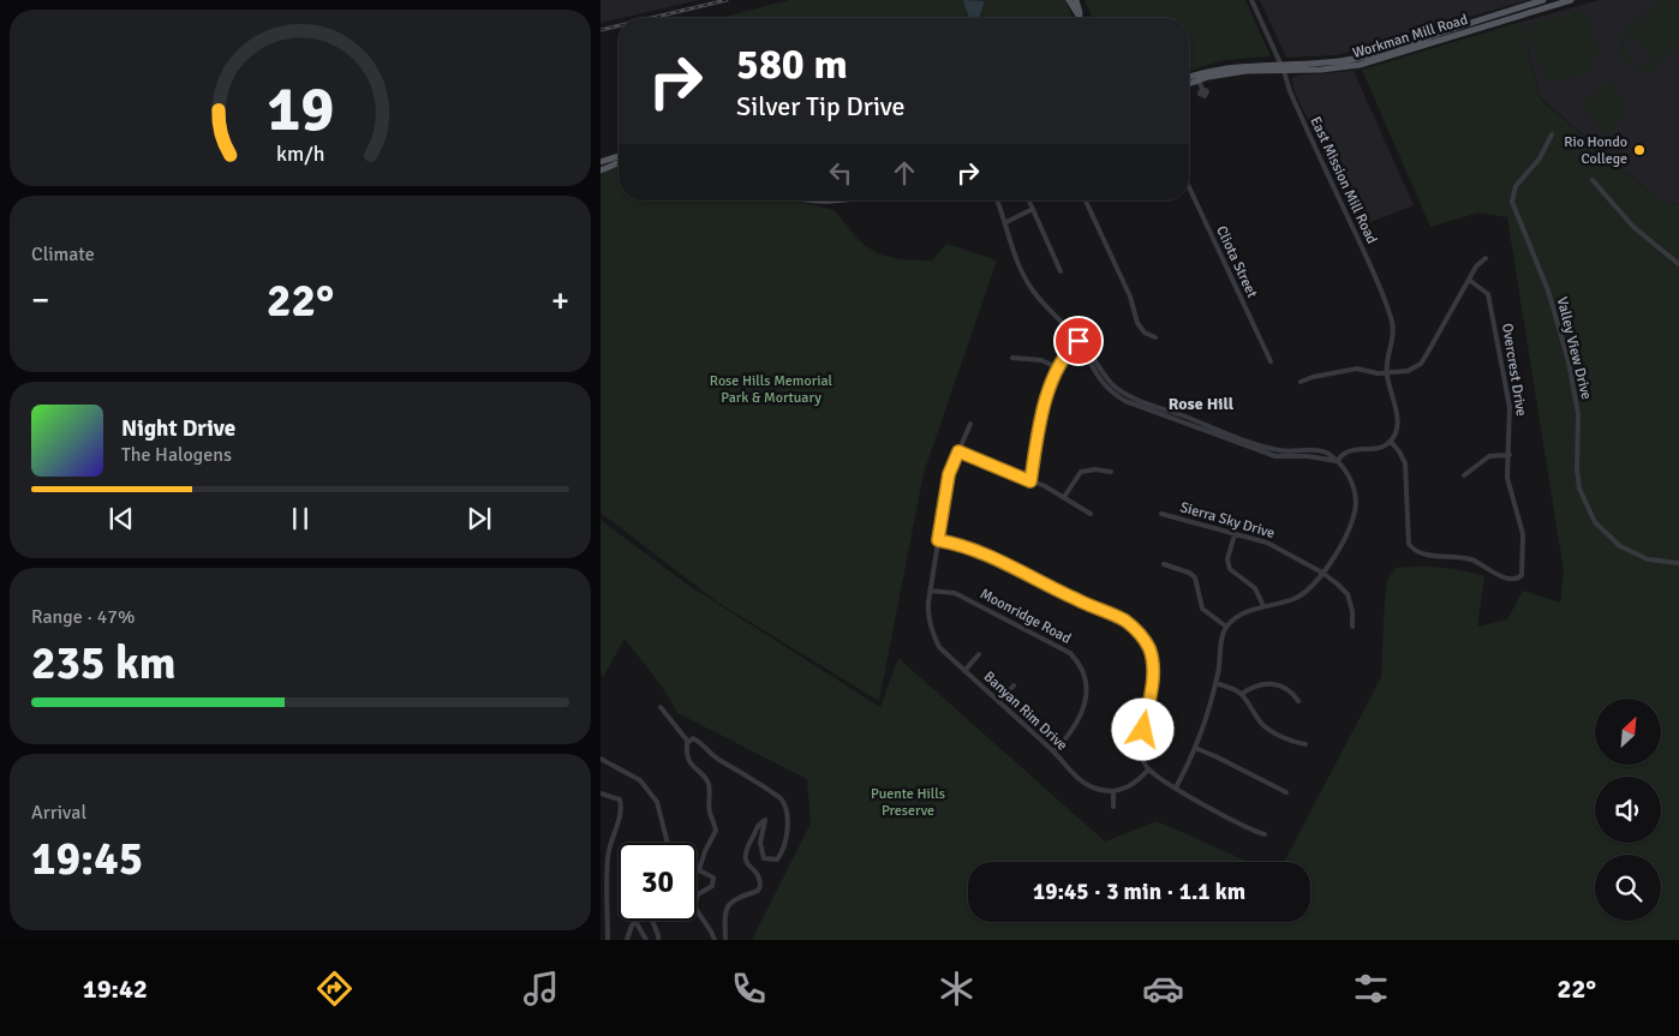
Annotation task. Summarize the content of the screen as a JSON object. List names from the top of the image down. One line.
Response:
{"streets":{"main road":["Workman Mill Road"],"street":["East Mission Mill Road","Cliota Street","Valley View Drive","Overcrest Drive","Sierra Sky Drive","Moonridge Road","Banyan Rim Drive"]},"crossings":[["Workman Mill Road","East Mission Mill Road"],["Moonridge Road","Banyan Rim Drive"]],"districts":["Rose Hill"],"parks":["Rose Hills Memorial Park & Mortuary","Puente Hills Preserve"],"places":["Rio Hondo College"],"north":"top right","page":{"turn":["580 m","Silver Tip Drive"],"tile":["Climate",["Range · 47%","235 km"],["Arrival","19:45"]],"heat":["−","22°","+"],"song":["Night Drive","The Halogens"],"limit":"30","trip":"19:45 · 3 min · 1.1 km","tabs":["19:42","22°"],"gauge":["19","km/h"]}}
